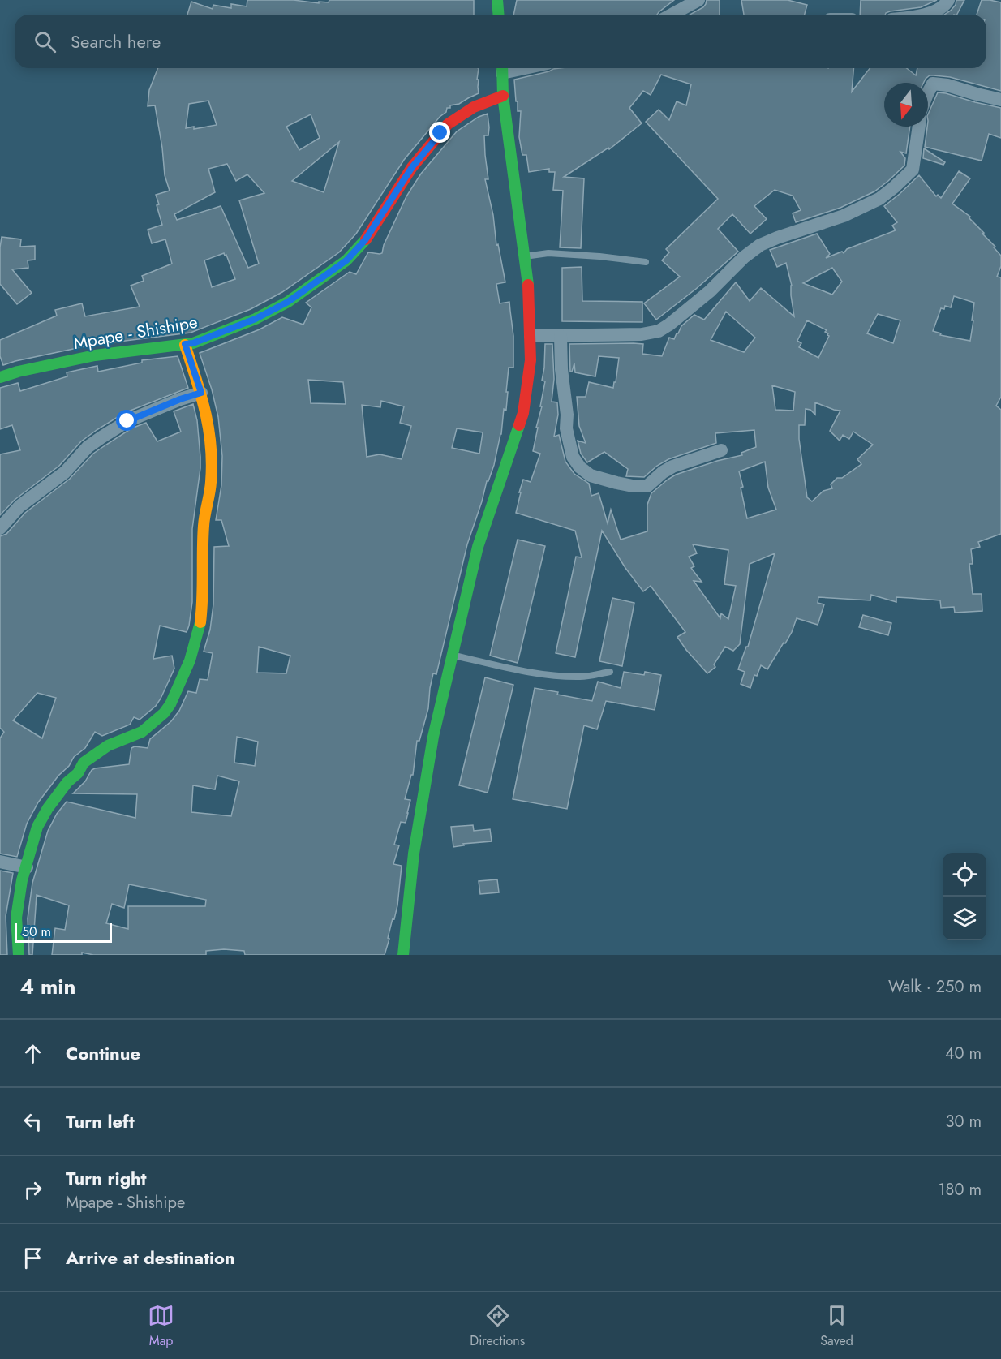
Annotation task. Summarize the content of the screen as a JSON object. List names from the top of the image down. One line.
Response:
{"streets":{"street":["Mpape - Shishipe"]},"scale_bar":"50 m","north":"bottom","page":{"search":"Search here","scale":"50 m","heading":["4 min","Walk · 250 m"],"list":[["Continue","40 m"],["Turn left","30 m"],["Turn right","Mpape - Shishipe","180 m"],"Arrive at destination"],"nav":["Map","Directions","Saved"]}}
